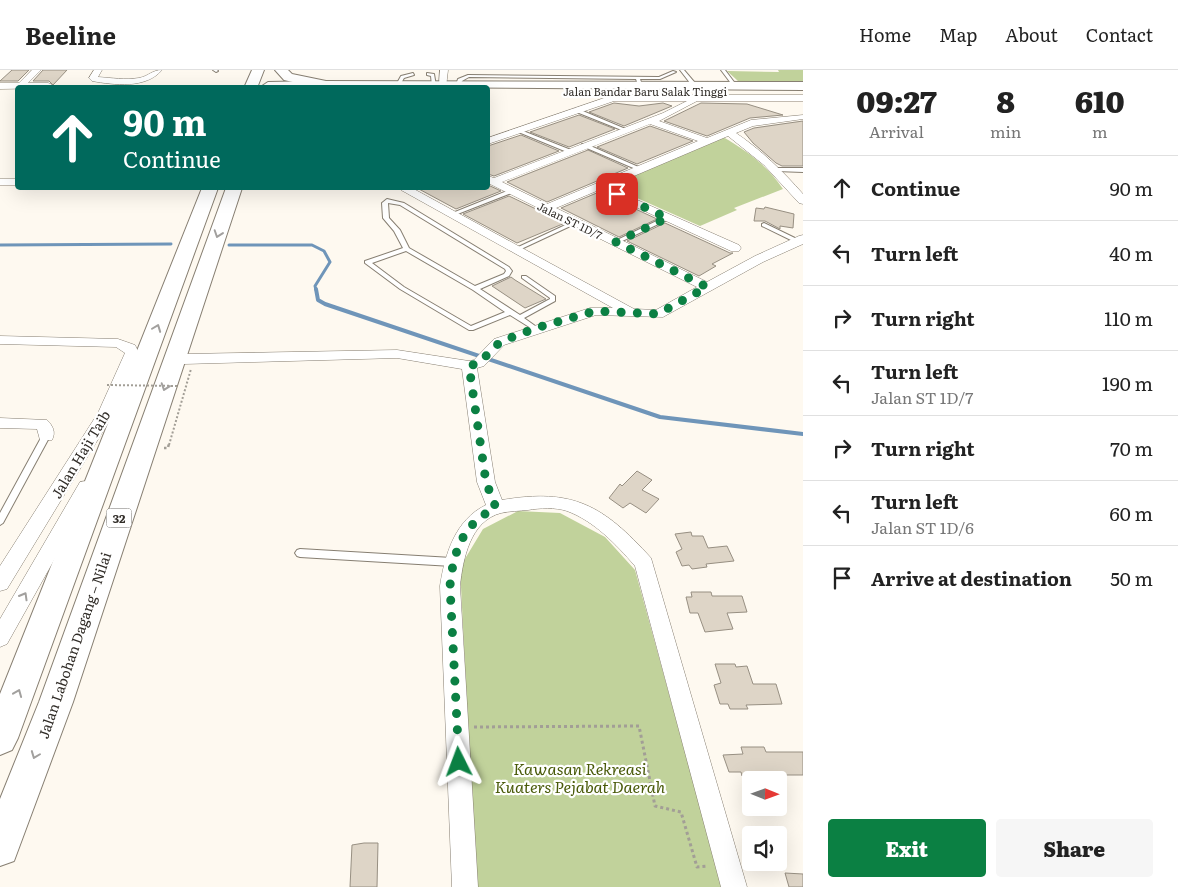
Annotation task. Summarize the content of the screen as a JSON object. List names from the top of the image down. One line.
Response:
{"streets":{"main road":["Jalan Bandar Baru Salak Tinggi","32","Jalan Labohan Dagang ‒ Nilai"],"street":["Jalan ST 1D/7","Jalan Haji Taib"]},"parks":["Kawasan Rekreasi Kuaters Pejabat Daerah"],"north":"right","page":{"header":"Beeline","nav":["Home","Map","About","Contact"],"eta":["09:27","Arrival","8","min","610","m"],"turn":["90 m","Continue"],"list":[{"name":"Continue","value":"90 m"},{"name":"Turn left","value":"40 m"},{"name":"Turn right","value":"110 m"},{"name":"Turn left","note":"Jalan ST 1D/7","value":"190 m"},{"name":"Turn right","value":"70 m"},{"name":"Turn left","note":"Jalan ST 1D/6","value":"60 m"},{"name":"Arrive at destination","value":"50 m"}],"buttons":["Exit","Share"]}}
